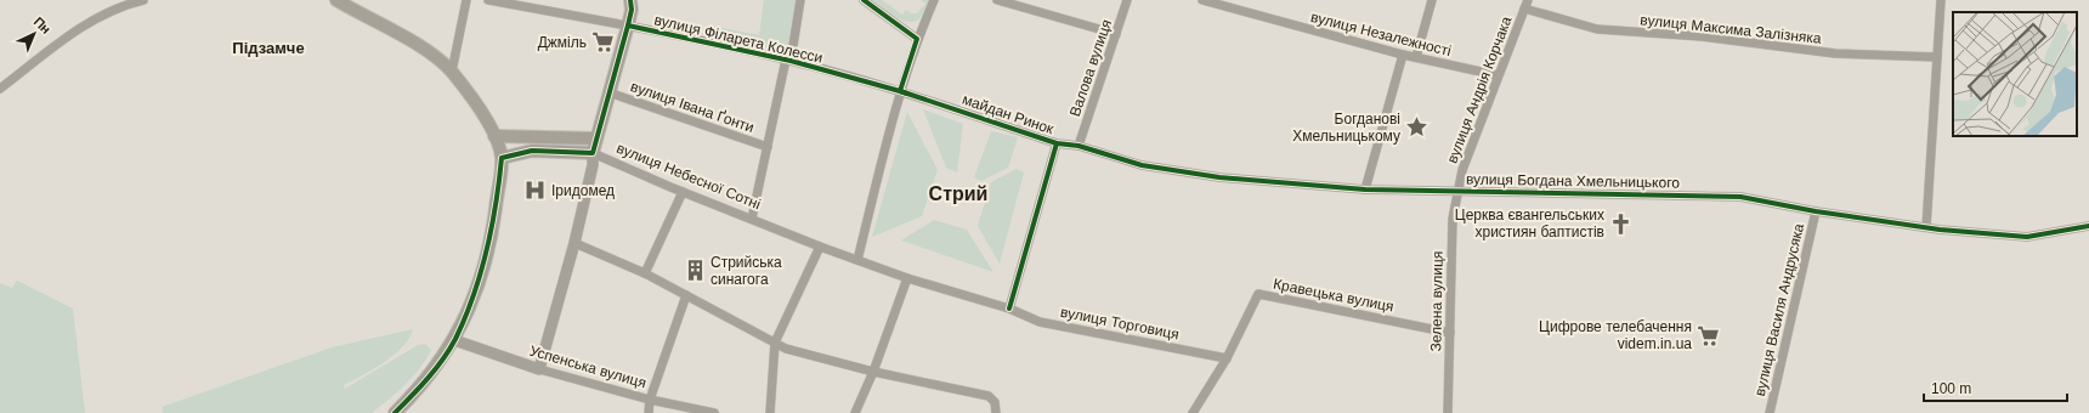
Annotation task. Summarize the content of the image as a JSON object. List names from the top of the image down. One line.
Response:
{"streets":{"main road":["вулиця Небесної Сотні"],"street":["вулиця Максима Залізняка","вулиця Незалежності","вулиця Філарета Колесси","Валова вулиця","вулиця Андрія Корчака","вулиця Івана Ґонти","майдан Ринок","вулиця Богдана Хмельницького","Кравецька вулиця","Зелена вулиця","вулиця Василя Андрусяка","вулиця Торговиця","Успенська вулиця"]},"crossings":[["вулиця Максима Залізняка","вулиця Андрія Корчака"],["вулиця Незалежності","вулиця Андрія Корчака"],["вулиця Філарета Колесси","майдан Ринок"],["Валова вулиця","вулиця Богдана Хмельницького"],["вулиця Андрія Корчака","вулиця Богдана Хмельницького"],["вулиця Андрія Корчака","Зелена вулиця"],["майдан Ринок","вулиця Богдана Хмельницького"],["майдан Ринок","вулиця Торговиця"],["вулиця Богдана Хмельницького","Зелена вулиця"],["вулиця Богдана Хмельницького","вулиця Василя Андрусяка"],["Кравецька вулиця","Зелена вулиця"],["Кравецька вулиця","вулиця Торговиця"]],"districts":["Підзамче","Стрий"],"places":{"supermarket":["Джміль","Цифрове телебачення videm.in.ua"],"place":["Богданові Хмельницькому"],"hospital":["Іридомед"],"church":["Церква євангельських християн баптистів"],"building":["Стрийська синагога"]},"scale_bar":"100 m","north":"top right"}
